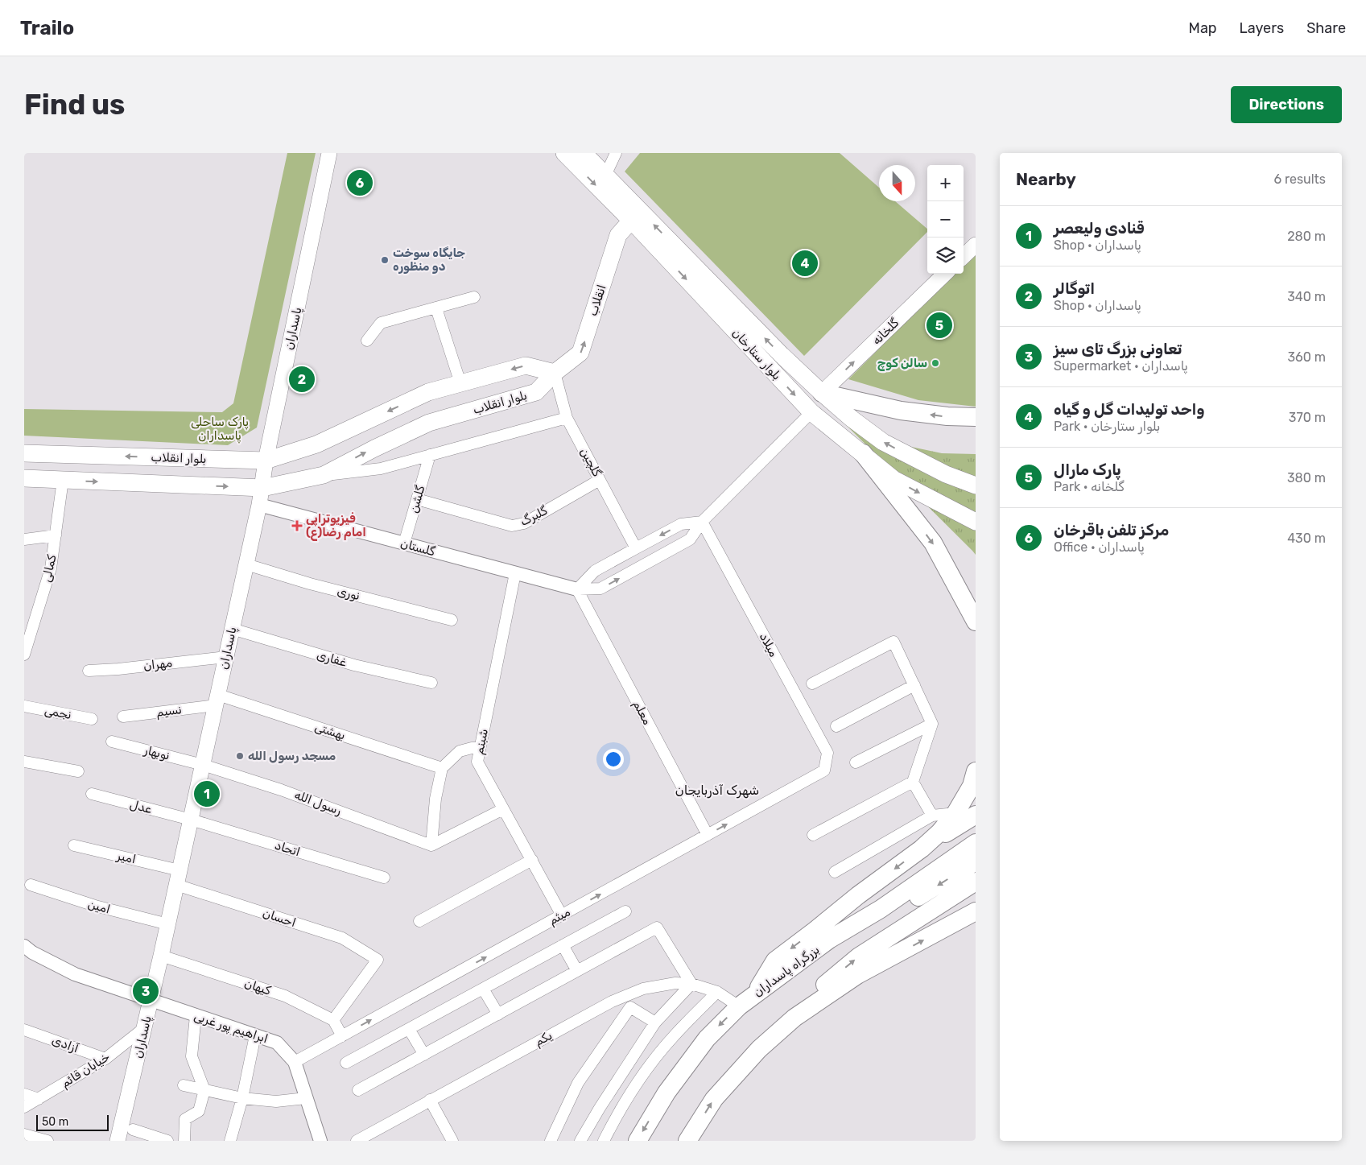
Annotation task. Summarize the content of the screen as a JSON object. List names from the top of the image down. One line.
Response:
{"streets":{"highway":["بزرگراه پاسداران"],"main road":["انقلاب","پاسداران","گلخانه","بلوار ستارخان","بلوار انقلاب"],"street":["گلچین","گلشن","گلبرگ","گلستان","کمالی","نوری","میلاد","غفاری","مهران","نسیم","نجمی","معلم","بهشتی","شبنم","نوبهار","رسول الله","عدل","اتحاد","امیر","امین","میثم","احسان","کیهان","ابراهیم پور غربی","یکم","آزادی","خیابان قائم"]},"crossings":[["انقلاب","بلوار ستارخان"],["انقلاب","بلوار انقلاب"],["انقلاب","گلچین"],["پاسداران","بلوار انقلاب"],["پاسداران","گلستان"],["پاسداران","نوری"],["پاسداران","غفاری"],["پاسداران","مهران"],["پاسداران","نسیم"],["پاسداران","بهشتی"],["پاسداران","نوبهار"],["پاسداران","رسول الله"],["پاسداران","عدل"],["پاسداران","اتحاد"],["پاسداران","امیر"],["پاسداران","امین"],["پاسداران","احسان"],["پاسداران","کیهان"],["پاسداران","ابراهیم پور غربی"],["پاسداران","خیابان قائم"],["گلخانه","بلوار ستارخان"],["بلوار ستارخان","گلستان"],["بلوار انقلاب","گلچین"],["بلوار انقلاب","کمالی"],["گلچین","گلبرگ"],["گلشن","گلبرگ"],["گلشن","گلستان"],["گلستان","میلاد"],["گلستان","معلم"],["گلستان","شبنم"],["میلاد","میثم"],["نسیم","بهشتی"],["معلم","میثم"],["شبنم","میثم"],["نوبهار","رسول الله"],["عدل","اتحاد"],["میثم","ابراهیم پور غربی"],["احسان","کیهان"],["بزرگراه پاسداران","یکم"],["آزادی","خیابان قائم"]],"one_way":["انقلاب","گلخانه"],"districts":["شهرک آذربایجان"],"parks":["پارک ساحلی پاسداران"],"places":{"other":["جایگاه سوخت دو منظوره","سالن کوچ","مسجد رسول الله"],"health":["فیزیوتراپی امام رضا(ع)"]},"scale_bar":"50 m","north":"bottom","page":{"header":"Trailo","nav":["Map","Layers","Share"],"buttons":"Directions","title":"Find us","heading":["Nearby","6 results"],"map_buttons":["+","−"],"pins":["6","4","5","2","1","3"],"list":[{"mark":"1","name":"قنادی ولیعصر","note":"Shop · پاسداران","value":"280 m"},{"mark":"2","name":"اتوگالر","note":"Shop · پاسداران","value":"340 m"},{"mark":"3","name":"تعاونی بزرگ تای سیز","note":"Supermarket · پاسداران","value":"360 m"},{"mark":"4","name":"واحد تولیدات گل و گیاه","note":"Park · بلوار ستارخان","value":"370 m"},{"mark":"5","name":"پارک مارال","note":"Park · گلخانه","value":"380 m"},{"mark":"6","name":"مرکز تلفن باقرخان","note":"Office · پاسداران","value":"430 m"}],"scale":"50 m"}}
